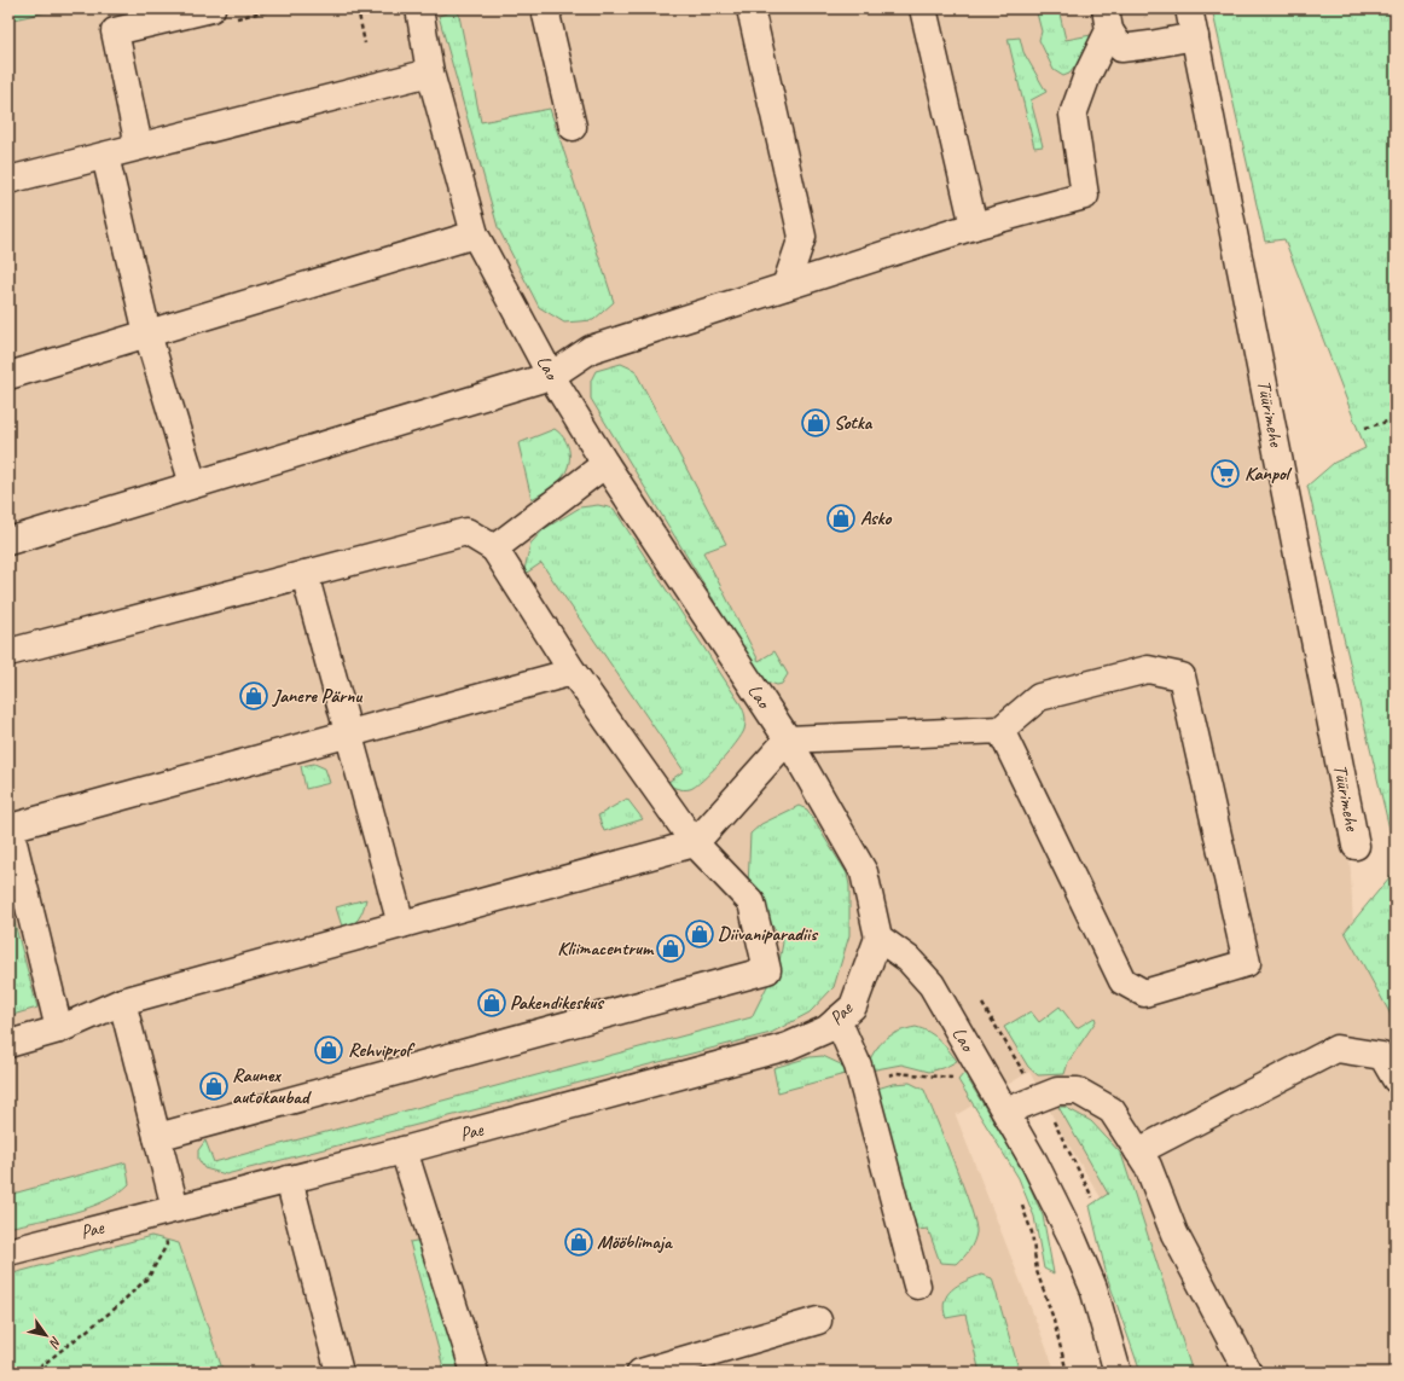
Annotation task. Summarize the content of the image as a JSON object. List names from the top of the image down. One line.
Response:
{"streets":{"street":["Lao","Tüürimehe","Pae"]},"crossings":[["Lao","Pae"]],"places":{"shop":["Sotka","Asko","Janere Pärnu","Diivaniparadiis","Kliimacentrum","Pakendikeskus","Rehviprof","Raunex autokaubad","Mööblimaja"],"supermarket":["Kanpol"]},"north":"bottom right"}
